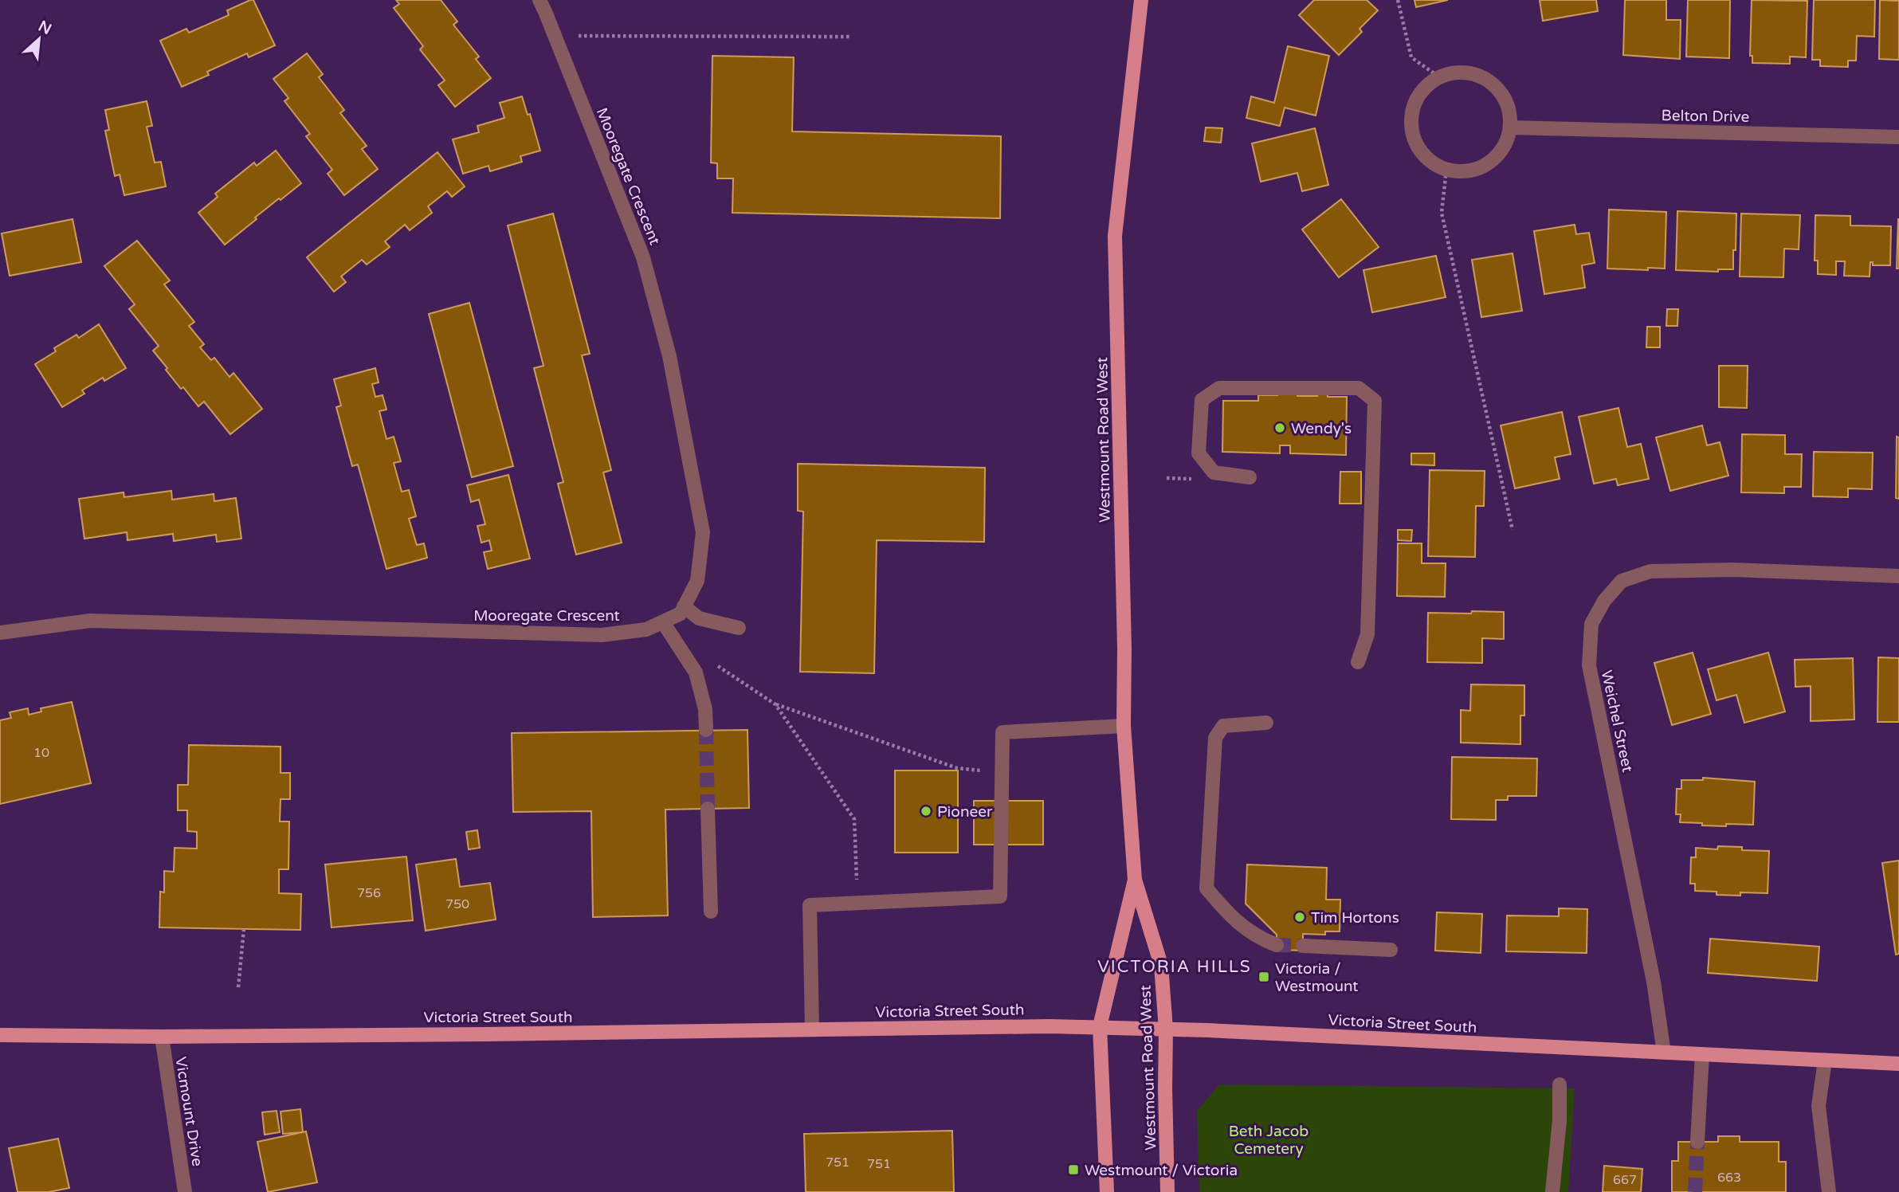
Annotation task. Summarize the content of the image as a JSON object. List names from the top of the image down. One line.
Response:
{"streets":{"main road":["Westmount Road West","Victoria Street South"],"street":["Belton Drive","Mooregate Crescent","Weichel Street","Vicmount Drive"]},"crossings":[["Westmount Road West","Victoria Street South"],["Weichel Street","Victoria Street South"],["Victoria Street South","Vicmount Drive"]],"districts":["VICTORIA HILLS"],"parks":["Beth Jacob Cemetery"],"places":{"other":["Wendy's","Pioneer","Tim Hortons"],"transit":["Victoria / Westmount","Westmount / Victoria"]},"house_numbers":["10","756","750","751","751","663","667"],"north":"top right"}
